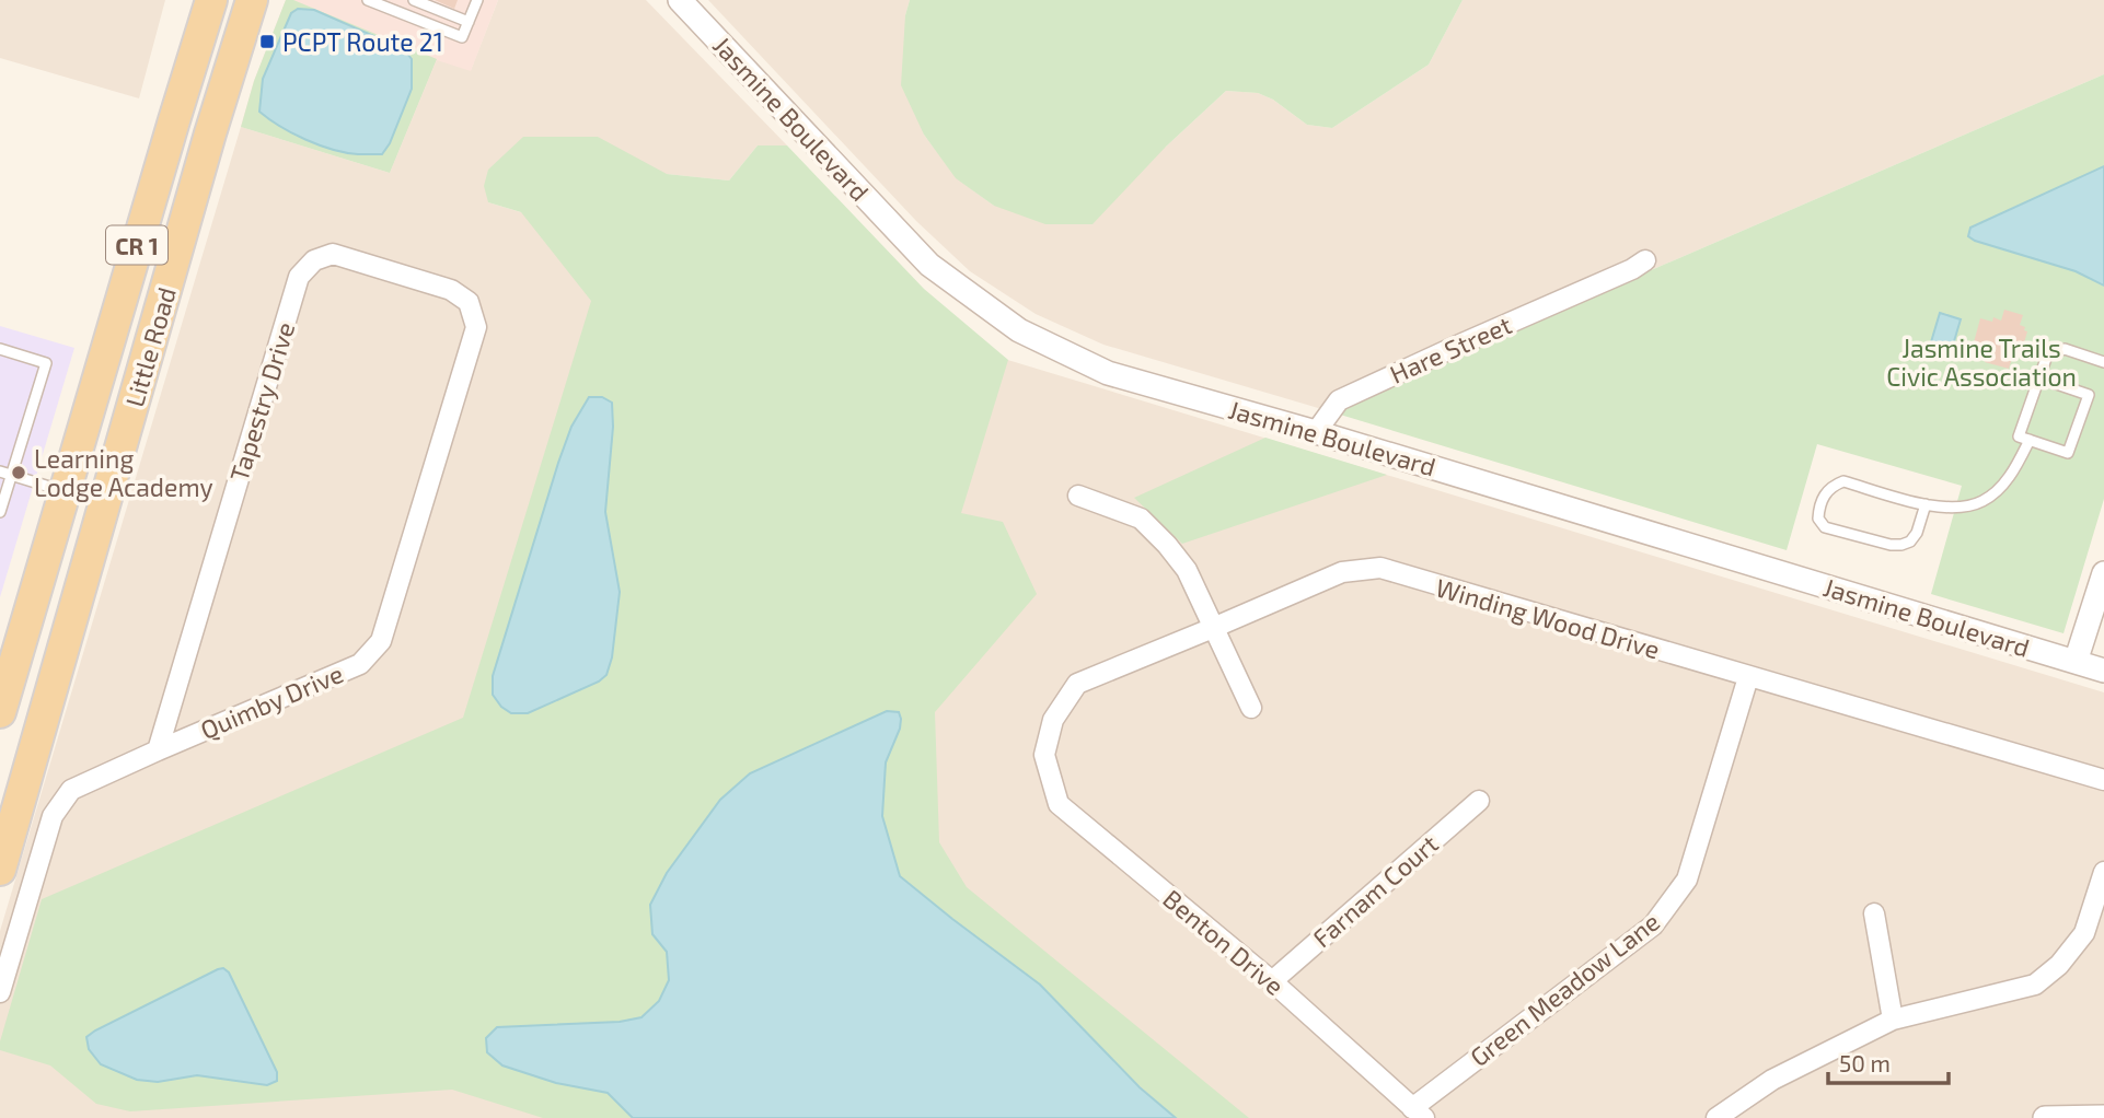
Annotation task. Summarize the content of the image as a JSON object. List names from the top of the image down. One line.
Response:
{"streets":{"main road":["CR 1","Little Road"],"street":["Jasmine Boulevard","Hare Street","Tapestry Drive","Winding Wood Drive","Quimby Drive","Farnam Court","Benton Drive","Green Meadow Lane"]},"crossings":[["Jasmine Boulevard","Hare Street"],["Tapestry Drive","Quimby Drive"],["Winding Wood Drive","Benton Drive"],["Winding Wood Drive","Green Meadow Lane"],["Farnam Court","Benton Drive"],["Benton Drive","Green Meadow Lane"]],"parks":["Jasmine Trails Civic Association"],"places":{"transit":["PCPT Route 21"],"other":["Learning Lodge Academy"]},"scale_bar":"50 m"}
